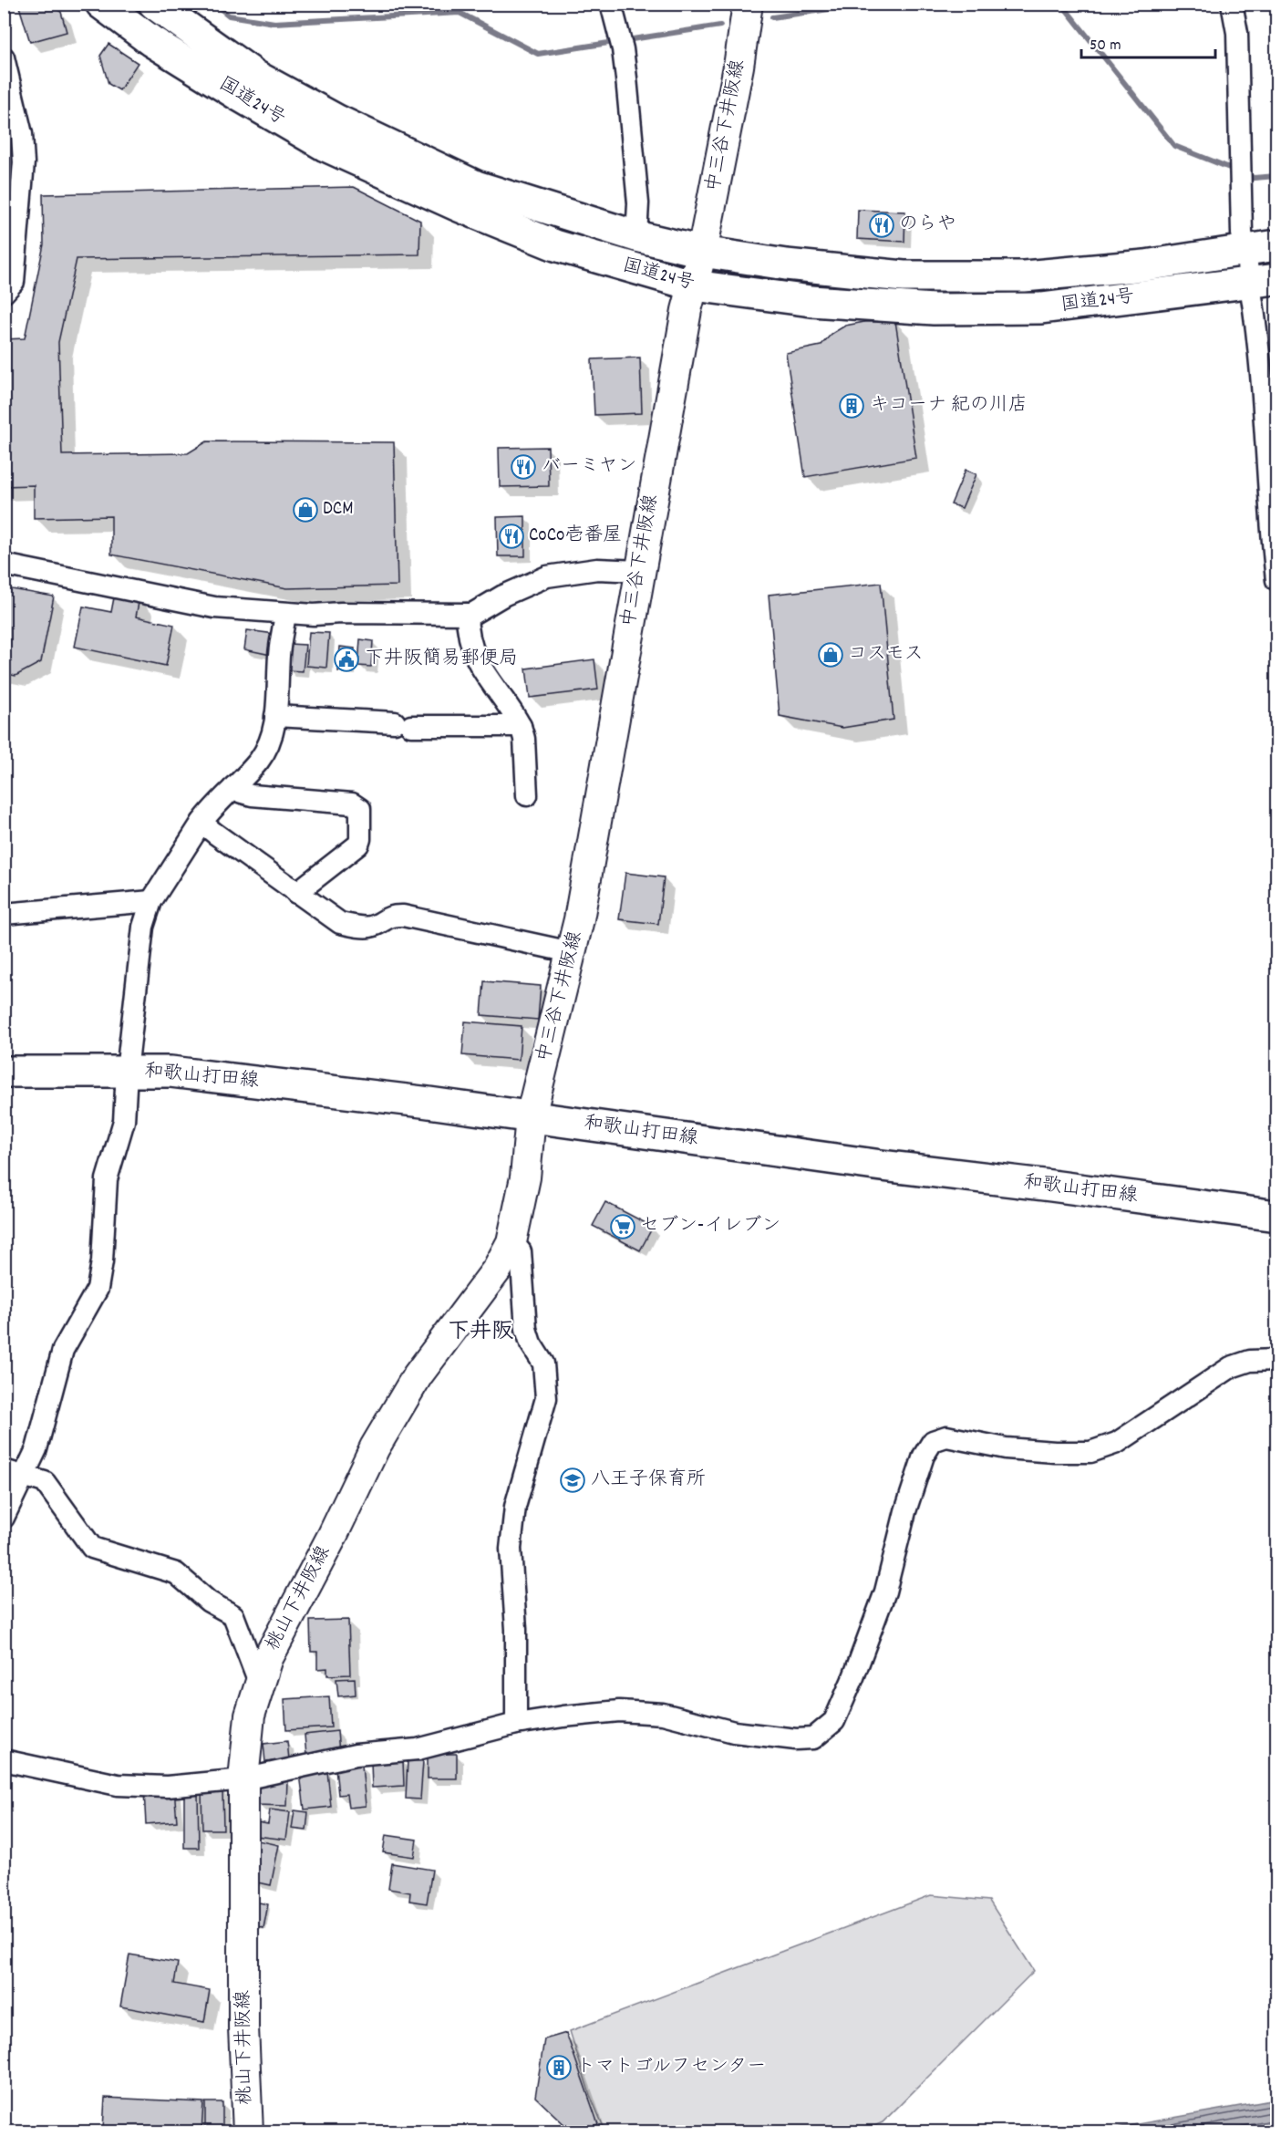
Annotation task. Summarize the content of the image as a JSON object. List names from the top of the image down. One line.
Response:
{"streets":{"main road":["国道24号","中三谷下井阪線","和歌山打田線","桃山下井阪線"]},"crossings":[["国道24号","中三谷下井阪線"],["中三谷下井阪線","和歌山打田線"],["中三谷下井阪線","桃山下井阪線"],["和歌山打田線","桃山下井阪線"]],"districts":["下井阪"],"places":{"restaurant":["のらや","バーミヤン","CoCo壱番屋"],"building":["キコーナ 紀の川店","トマトゴルフセンター"],"shop":["DCM","コスモス"],"public building":["下井阪簡易郵便局"],"supermarket":["セブン-イレブン"],"school or university":["八王子保育所"]},"scale_bar":"50 m"}
